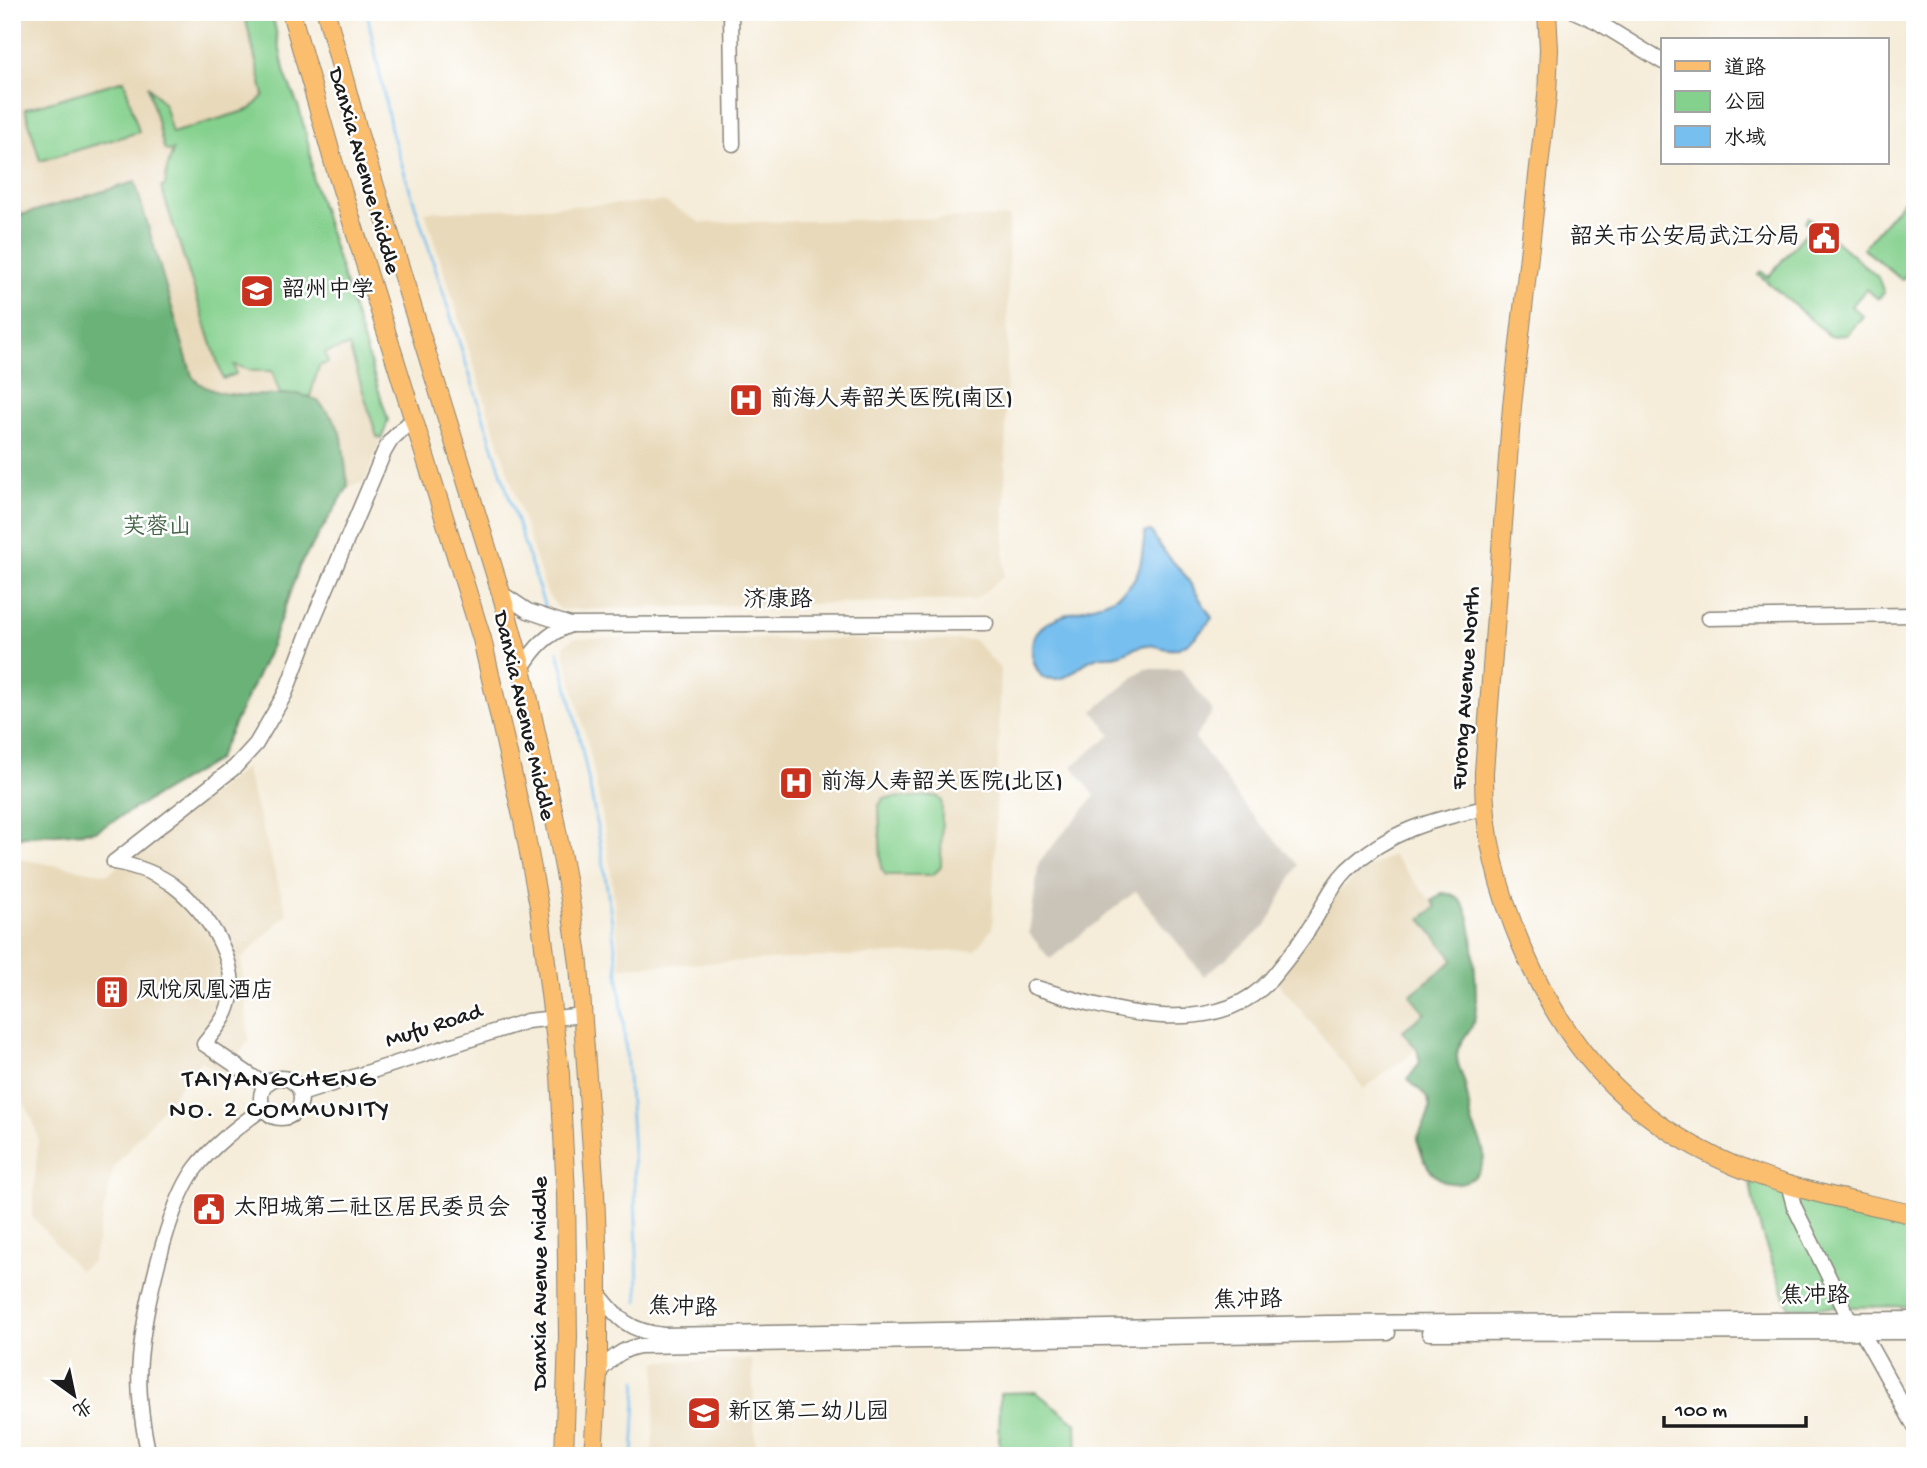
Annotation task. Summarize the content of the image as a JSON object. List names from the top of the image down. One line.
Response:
{"streets":{"main road":["Danxia Avenue Middle","Furong Avenue North"],"street":["济康路","Mufu Road","焦冲路"]},"crossings":[["Danxia Avenue Middle","济康路"],["Danxia Avenue Middle","Mufu Road"],["Danxia Avenue Middle","焦冲路"]],"districts":["TAIYANGCHENG NO. 2 COMMUNITY"],"parks":["芙蓉山"],"places":{"public building":["韶关市公安局武江分局","太阳城第二社区居民委员会"],"school or university":["韶州中学","新区第二幼儿园"],"hospital":["前海人寿韶关医院(南区)","前海人寿韶关医院(北区)"],"building":["凤悦凤凰酒店"]},"legend":["道路","公园","水域"],"scale_bar":"100 m","north":"bottom right"}
